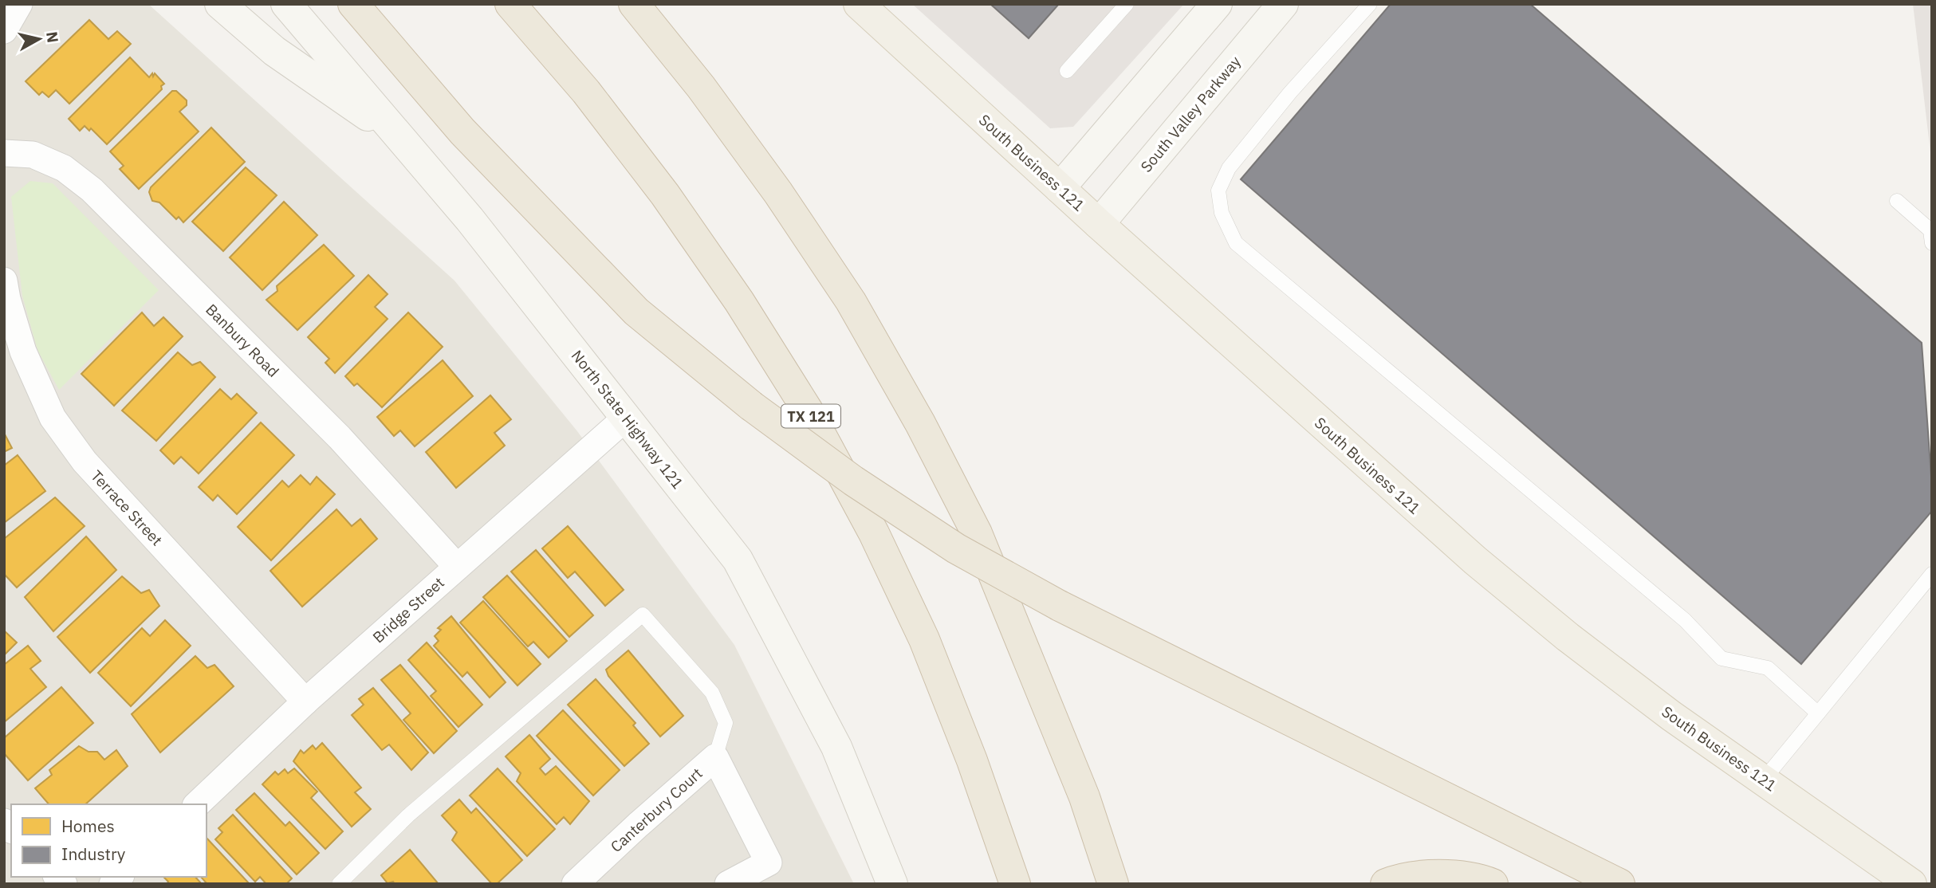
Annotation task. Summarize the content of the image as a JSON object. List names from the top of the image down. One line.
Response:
{"streets":{"highway":["TX 121"],"main road":["South Valley Parkway","South Business 121","North State Highway 121"],"street":["Banbury Road","Terrace Street","Bridge Street","Canterbury Court"]},"crossings":[["South Valley Parkway","South Business 121"],["Banbury Road","Bridge Street"],["North State Highway 121","Bridge Street"],["Terrace Street","Bridge Street"]],"legend":["Homes","Industry"],"north":"right"}
